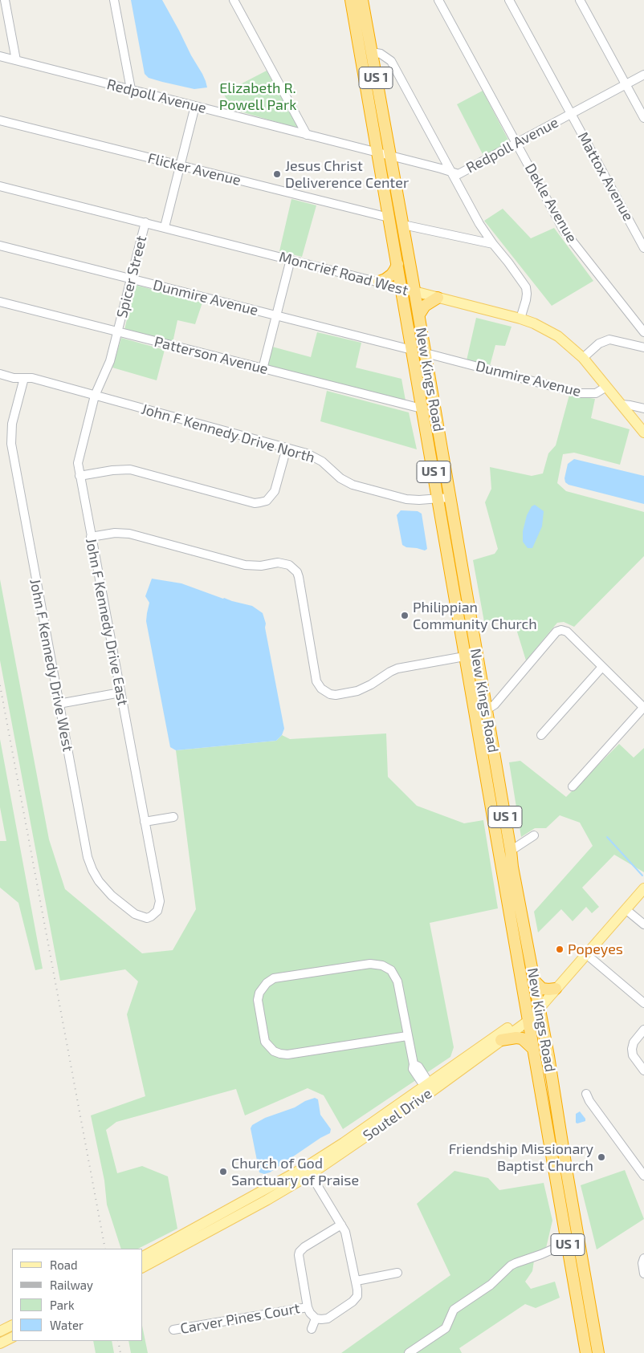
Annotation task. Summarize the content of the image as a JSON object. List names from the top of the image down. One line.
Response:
{"streets":{"highway":["US 1","New Kings Road"],"main road":["Moncrief Road West","Soutel Drive"],"street":["Redpoll Avenue","Flicker Avenue","Mattox Avenue","Dekle Avenue","Spicer Street","Dunmire Avenue","Patterson Avenue","John F Kennedy Drive North","John F Kennedy Drive East","John F Kennedy Drive West","Carver Pines Court"]},"crossings":[["Redpoll Avenue","Mattox Avenue"],["Redpoll Avenue","Dekle Avenue"],["Redpoll Avenue","New Kings Road"],["Flicker Avenue","New Kings Road"],["Moncrief Road West","Spicer Street"],["Moncrief Road West","Dunmire Avenue"],["Moncrief Road West","New Kings Road"],["Spicer Street","Dunmire Avenue"],["Spicer Street","Patterson Avenue"],["Spicer Street","John F Kennedy Drive East"],["Dunmire Avenue","New Kings Road"],["Patterson Avenue","New Kings Road"],["Patterson Avenue","John F Kennedy Drive East"],["New Kings Road","John F Kennedy Drive North"],["New Kings Road","Soutel Drive"],["John F Kennedy Drive North","John F Kennedy Drive East"],["John F Kennedy Drive North","John F Kennedy Drive West"],["John F Kennedy Drive East","John F Kennedy Drive West"]],"parks":["Elizabeth R. Powell Park"],"places":["Jesus Christ Deliverence Center","Philippian Community Church","Popeyes","Friendship Missionary Baptist Church","Church of God Sanctuary of Praise"],"legend":["Road","Railway","Park","Water"]}
